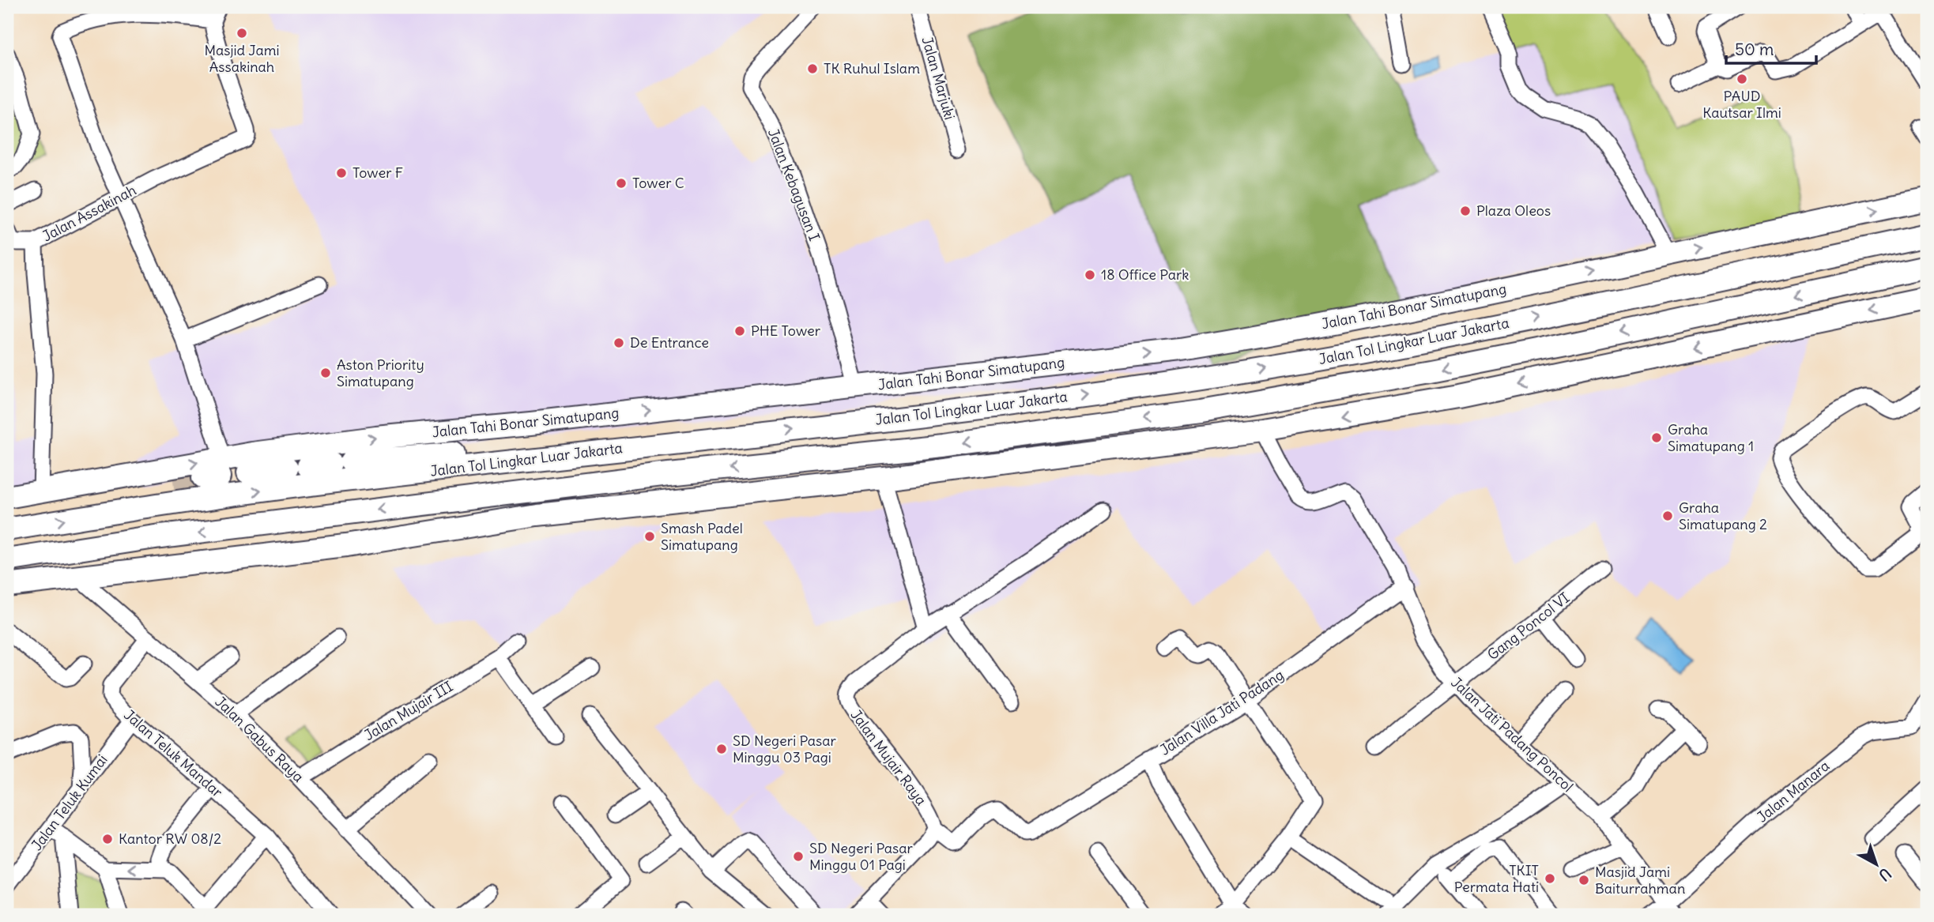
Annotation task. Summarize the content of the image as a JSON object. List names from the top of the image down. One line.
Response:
{"streets":{"highway":["Jalan Tahi Bonar Simatupang","Jalan Tol Lingkar Luar Jakarta"],"street":["Jalan Marjuki","Jalan Kebagusan I","Jalan Assakinah","Gang Poncol VI","Jalan Mujair III","Jalan Villa Jati Padang","Jalan Jati Padang Poncol","Jalan Gabus Raya","Jalan Teluk Mandar","Jalan Mujair Raya","Jalan Manara","Jalan Teluk Kumai"]},"crossings":[["Jalan Kebagusan I","Jalan Tahi Bonar Simatupang"],["Jalan Assakinah","Jalan Tahi Bonar Simatupang"],["Gang Poncol VI","Jalan Jati Padang Poncol"],["Jalan Mujair III","Jalan Gabus Raya"],["Jalan Villa Jati Padang","Jalan Jati Padang Poncol"],["Jalan Jati Padang Poncol","Jalan Manara"],["Jalan Gabus Raya","Jalan Teluk Mandar"],["Jalan Teluk Mandar","Jalan Teluk Kumai"]],"places":["Masjid Jami Assakinah","TK Ruhul Islam","PAUD Kautsar Ilmi","Tower F","Tower C","Plaza Oleos","18 Office Park","PHE Tower","De Entrance","Aston Priority Simatupang","Graha Simatupang 1","Graha Simatupang 2","Smash Padel Simatupang","SD Negeri Pasar Minggu 03 Pagi","Kantor RW 08/2","SD Negeri Pasar Minggu 01 Pagi","TKIT Permata Hati","Masjid Jami Baiturrahman"],"scale_bar":"50 m","north":"bottom right"}
